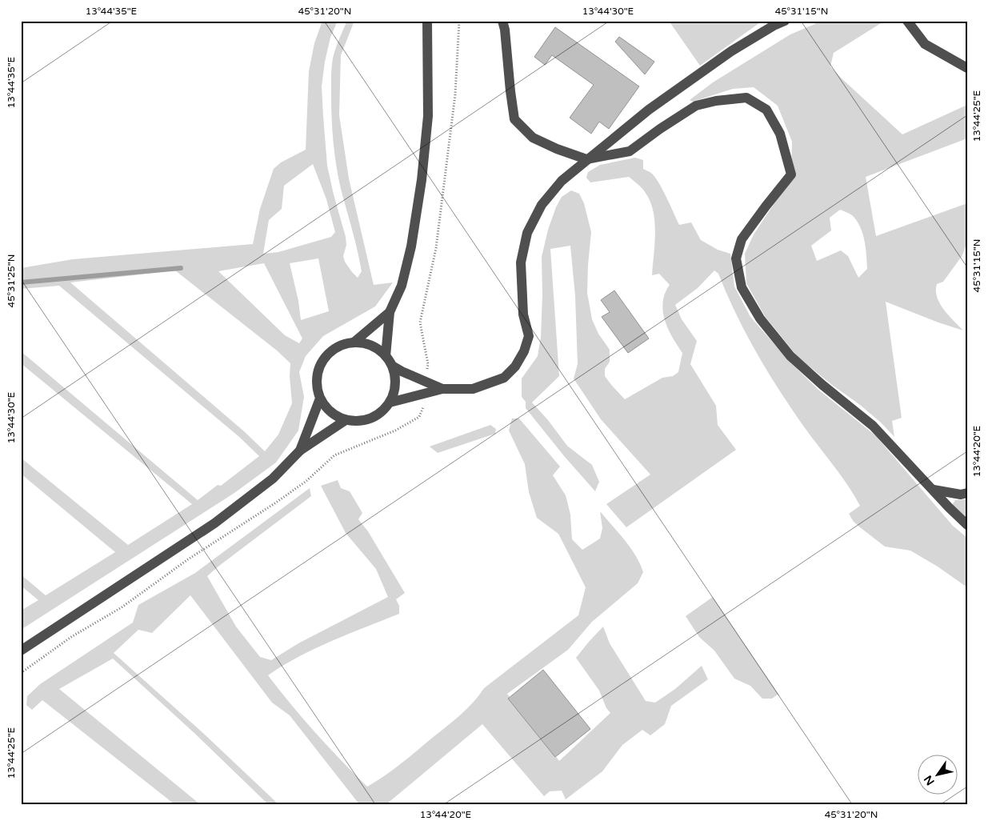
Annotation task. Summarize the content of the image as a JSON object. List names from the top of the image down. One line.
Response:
{"north":"bottom left","coordinates":["13°44'35\"E","45°31'20\"N","13°44'30\"E","45°31'15\"N","13°44'25\"E","45°31'25\"N","13°44'20\"E"]}
